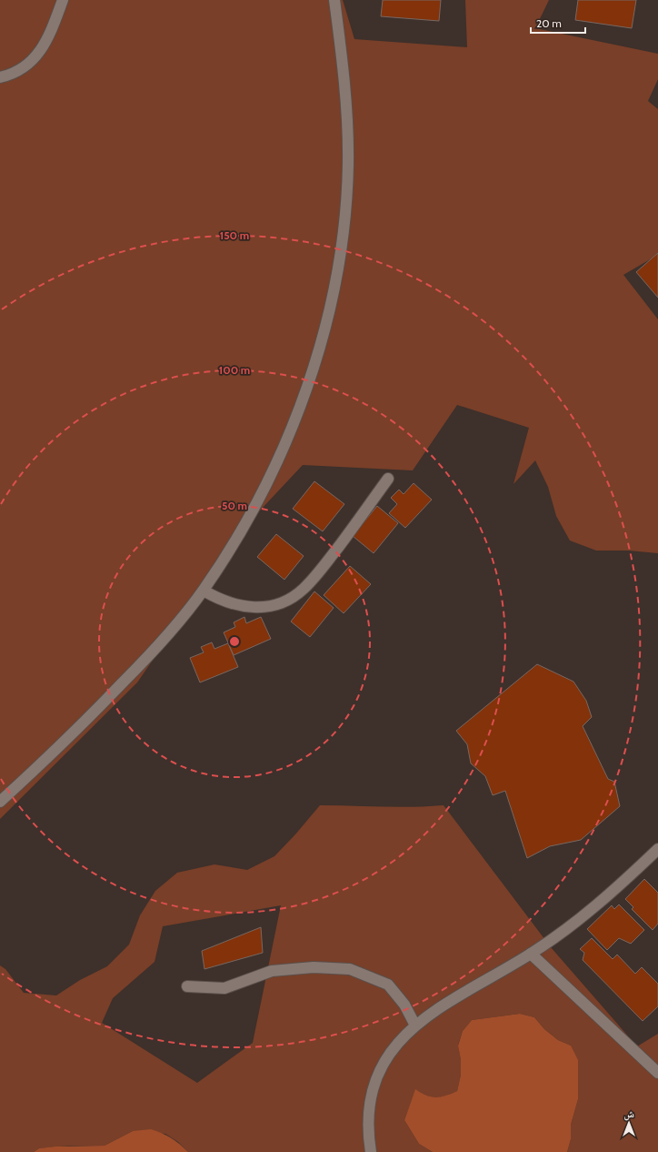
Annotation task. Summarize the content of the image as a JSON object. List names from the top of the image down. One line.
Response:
{"scale_bar":"20 m","north":"top","rings":["150 m","100 m","50 m"]}
